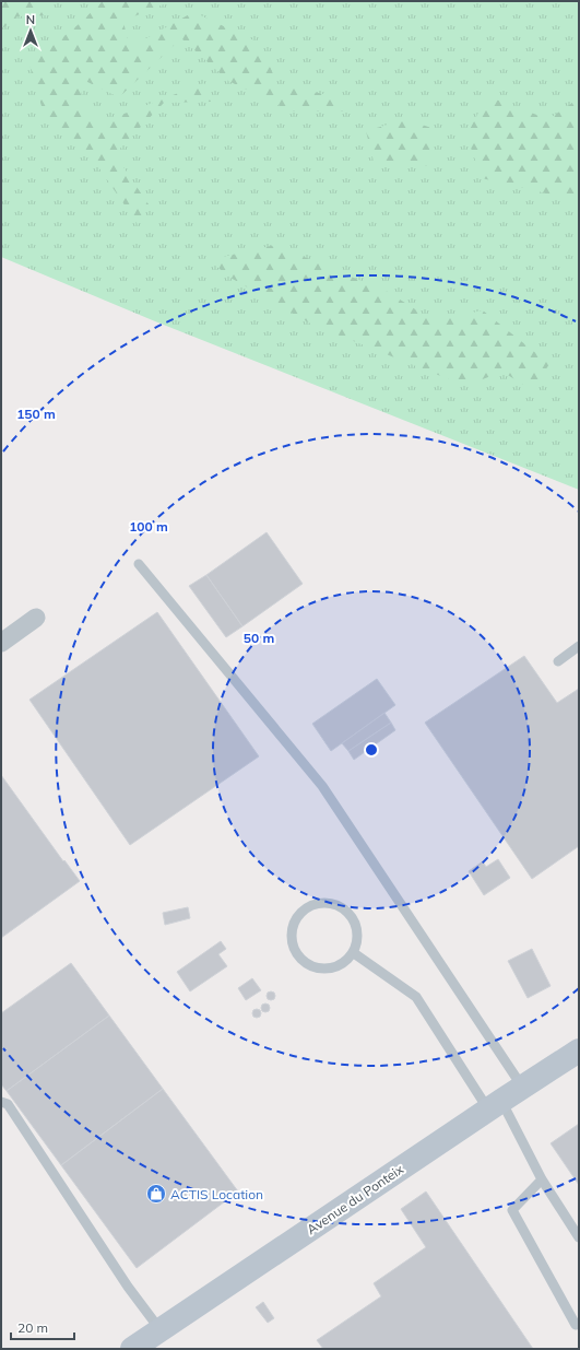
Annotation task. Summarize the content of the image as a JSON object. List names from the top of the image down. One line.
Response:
{"streets":{"street":["Avenue du Ponteix"]},"places":{"shop":["ACTIS Location"]},"scale_bar":"20 m","north":"top","rings":["150 m","100 m","50 m"]}
